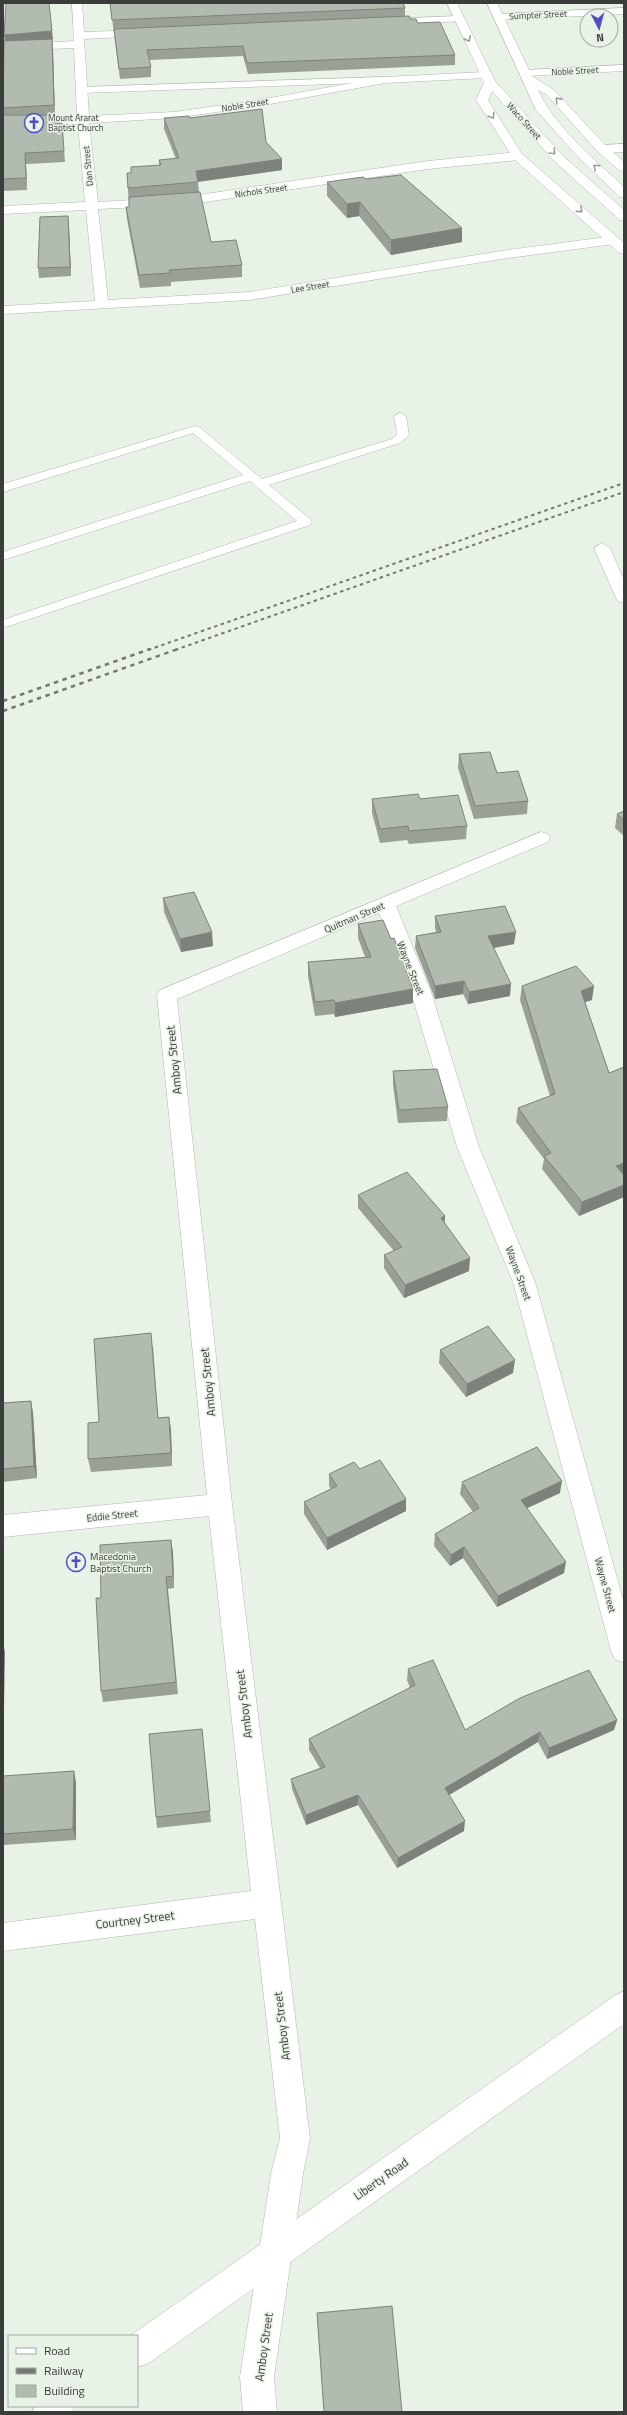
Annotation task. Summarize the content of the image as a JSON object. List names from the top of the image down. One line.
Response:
{"streets":{"street":["Sumpter Street","Noble Street","Waco Street","Dan Street","Nichols Street","Lee Street","Quitman Street","Wayne Street","Amboy Street","Eddie Street","Courtney Street","Liberty Road"]},"crossings":[["Sumpter Street","Waco Street"],["Noble Street","Waco Street"],["Noble Street","Dan Street"],["Dan Street","Nichols Street"],["Dan Street","Lee Street"],["Quitman Street","Wayne Street"],["Quitman Street","Amboy Street"],["Amboy Street","Eddie Street"],["Amboy Street","Courtney Street"],["Amboy Street","Liberty Road"]],"places":{"church":["Mount Ararat Baptist Church","Macedonia Baptist Church"]},"legend":["Road","Railway","Building"],"north":"bottom"}
